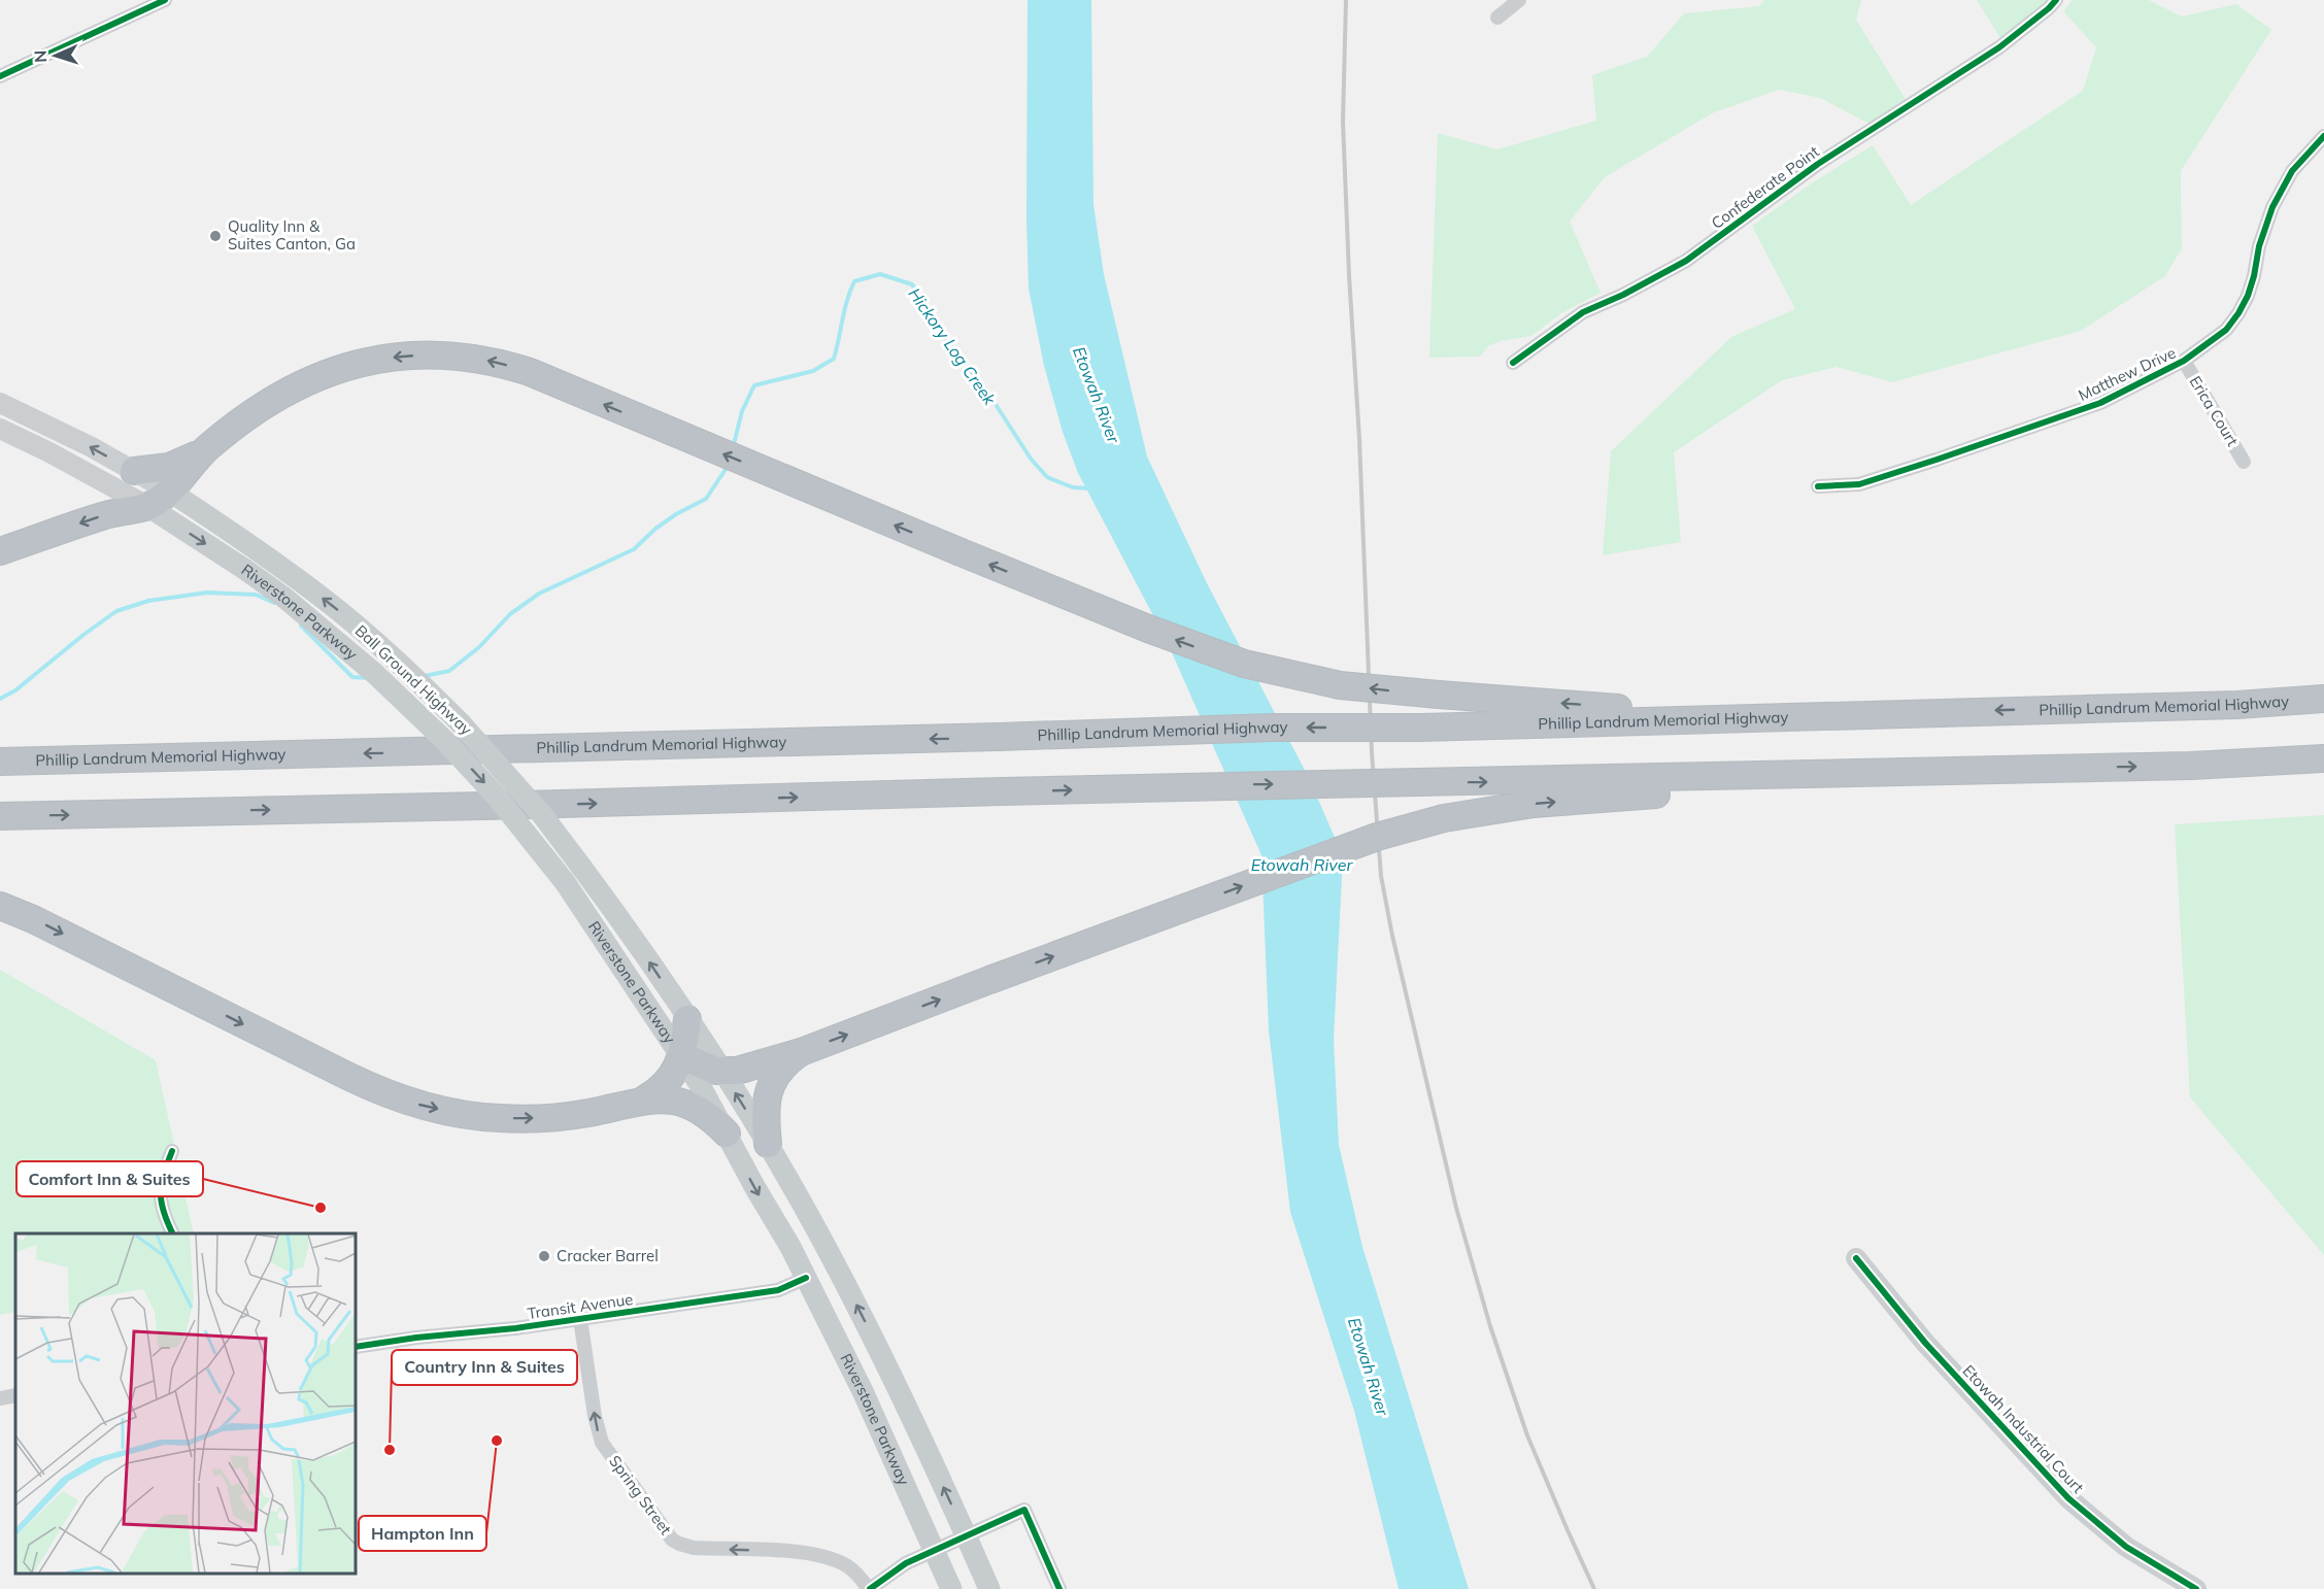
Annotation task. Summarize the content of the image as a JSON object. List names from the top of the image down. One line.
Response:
{"streets":{"highway":["Phillip Landrum Memorial Highway"],"main road":["Riverstone Parkway","Ball Ground Highway"],"street":["Confederate Point","Matthew Drive","Erica Court","Transit Avenue","Etowah Industrial Court","Spring Street"]},"crossings":[["Matthew Drive","Erica Court"],["Riverstone Parkway","Transit Avenue"],["Transit Avenue","Spring Street"]],"one_way":["Riverstone Parkway","Ball Ground Highway","Spring Street"],"water":["Hickory Log Creek","Etowah River"],"places":["Quality Inn & Suites Canton, Ga","Comfort Inn & Suites","Cracker Barrel","Hampton Inn","Country Inn & Suites"],"north":"left"}
